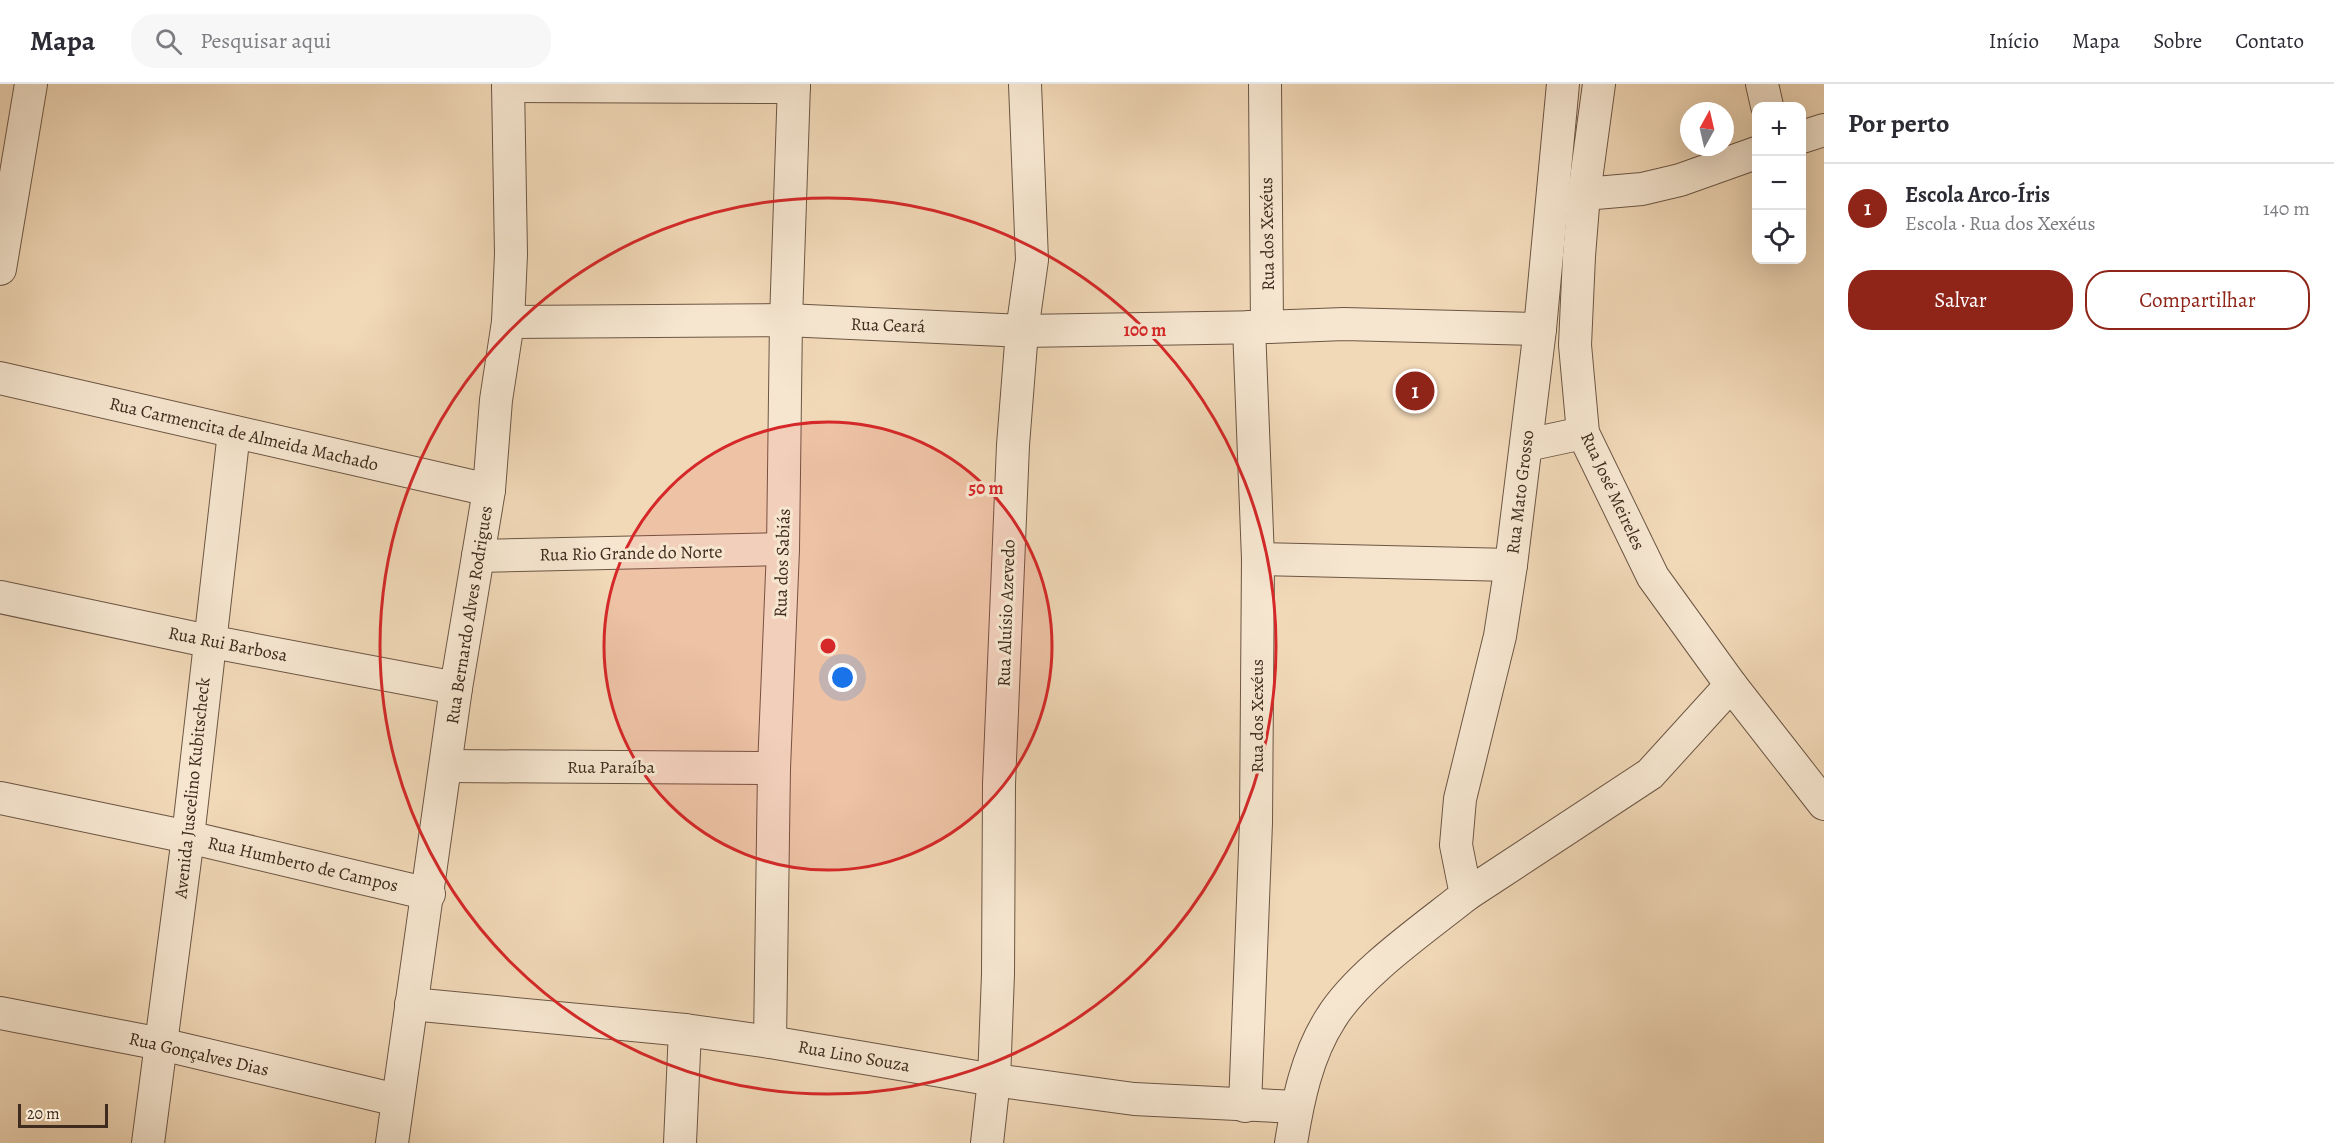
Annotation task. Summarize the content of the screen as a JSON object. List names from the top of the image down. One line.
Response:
{"streets":{"street":["Rua dos Xexéus","Rua Ceará","Rua Carmencita de Almeida Machado","Rua José Meireles","Rua Mato Grosso","Rua Rio Grande do Norte","Rua dos Sabiás","Rua Aluísio Azevedo","Rua Bernardo Alves Rodrigues","Rua Rui Barbosa","Rua Paraíba","Avenida Juscelino Kubitscheck","Rua Humberto de Campos","Rua Gonçalves Dias","Rua Lino Souza"]},"crossings":[["Rua dos Xexéus","Rua Ceará"],["Rua dos Xexéus","Rua Lino Souza"],["Rua Ceará","Rua dos Sabiás"],["Rua Ceará","Rua Aluísio Azevedo"],["Rua Ceará","Rua Bernardo Alves Rodrigues"],["Rua Carmencita de Almeida Machado","Rua Bernardo Alves Rodrigues"],["Rua Carmencita de Almeida Machado","Avenida Juscelino Kubitscheck"],["Rua Rio Grande do Norte","Rua dos Sabiás"],["Rua Rio Grande do Norte","Rua Bernardo Alves Rodrigues"],["Rua dos Sabiás","Rua Paraíba"],["Rua dos Sabiás","Rua Lino Souza"],["Rua Aluísio Azevedo","Rua Lino Souza"],["Rua Bernardo Alves Rodrigues","Rua Rui Barbosa"],["Rua Bernardo Alves Rodrigues","Rua Paraíba"],["Rua Bernardo Alves Rodrigues","Rua Humberto de Campos"],["Rua Bernardo Alves Rodrigues","Rua Gonçalves Dias"],["Rua Bernardo Alves Rodrigues","Rua Lino Souza"],["Rua Rui Barbosa","Avenida Juscelino Kubitscheck"],["Avenida Juscelino Kubitscheck","Rua Humberto de Campos"],["Avenida Juscelino Kubitscheck","Rua Gonçalves Dias"]],"scale_bar":"20 m","north":"top","page":{"header":"Mapa","search":"Pesquisar aqui","nav":["Início","Mapa","Sobre","Contato"],"heading":"Por perto","map_buttons":["+","−"],"list":[{"mark":"1","name":"Escola Arco-Íris","note":"Escola · Rua dos Xexéus","value":"140 m"}],"buttons":["Salvar","Compartilhar"],"pins":"1","scale":"20 m"},"rings":["100 m","50 m"]}
